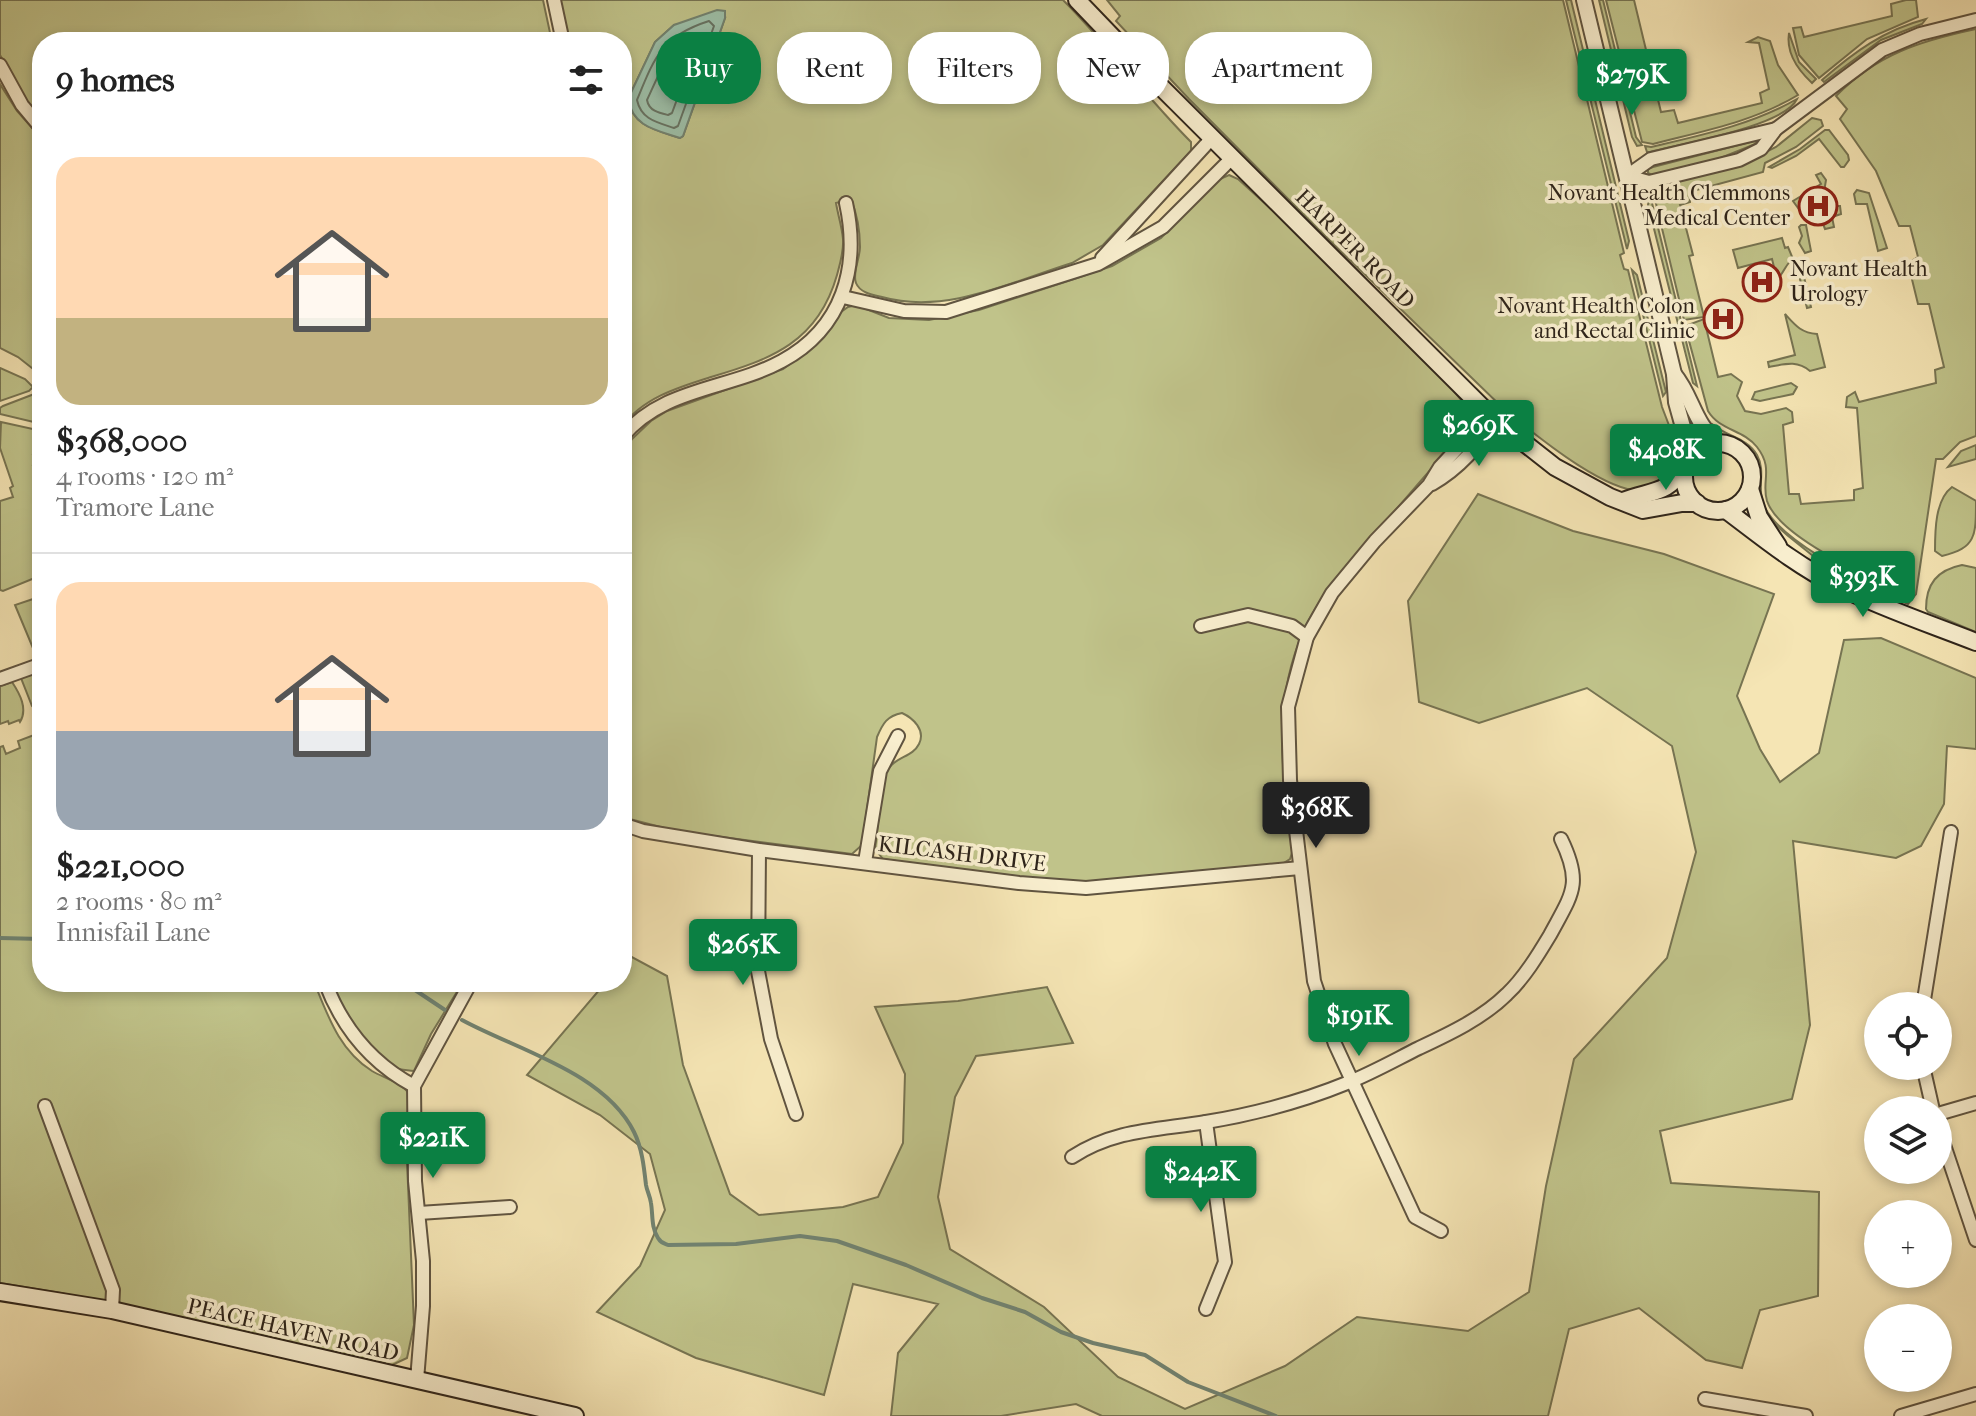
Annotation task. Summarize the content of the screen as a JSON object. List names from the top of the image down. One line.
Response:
{"streets":{"main road":["HARPER ROAD","PEACE HAVEN ROAD"],"street":["KILCASH DRIVE"]},"places":{"hospital":["Novant Health Clemmons Medical Center","Novant Health Urology","Novant Health Colon and Rectal Clinic"]},"page":{"chip":["Buy","Rent","Filters","New","Apartment"],"heading":"9 homes","price":["$279K","$269K","$408K","$393K","$368K","$265K","$191K","$221K","$242K"],"list":[{"name":"$368,000","note":"4 rooms · 120 m² · Tramore Lane"},{"name":"$221,000","note":"2 rooms · 80 m² · Innisfail Lane"}],"map_buttons":["+","−"]}}
